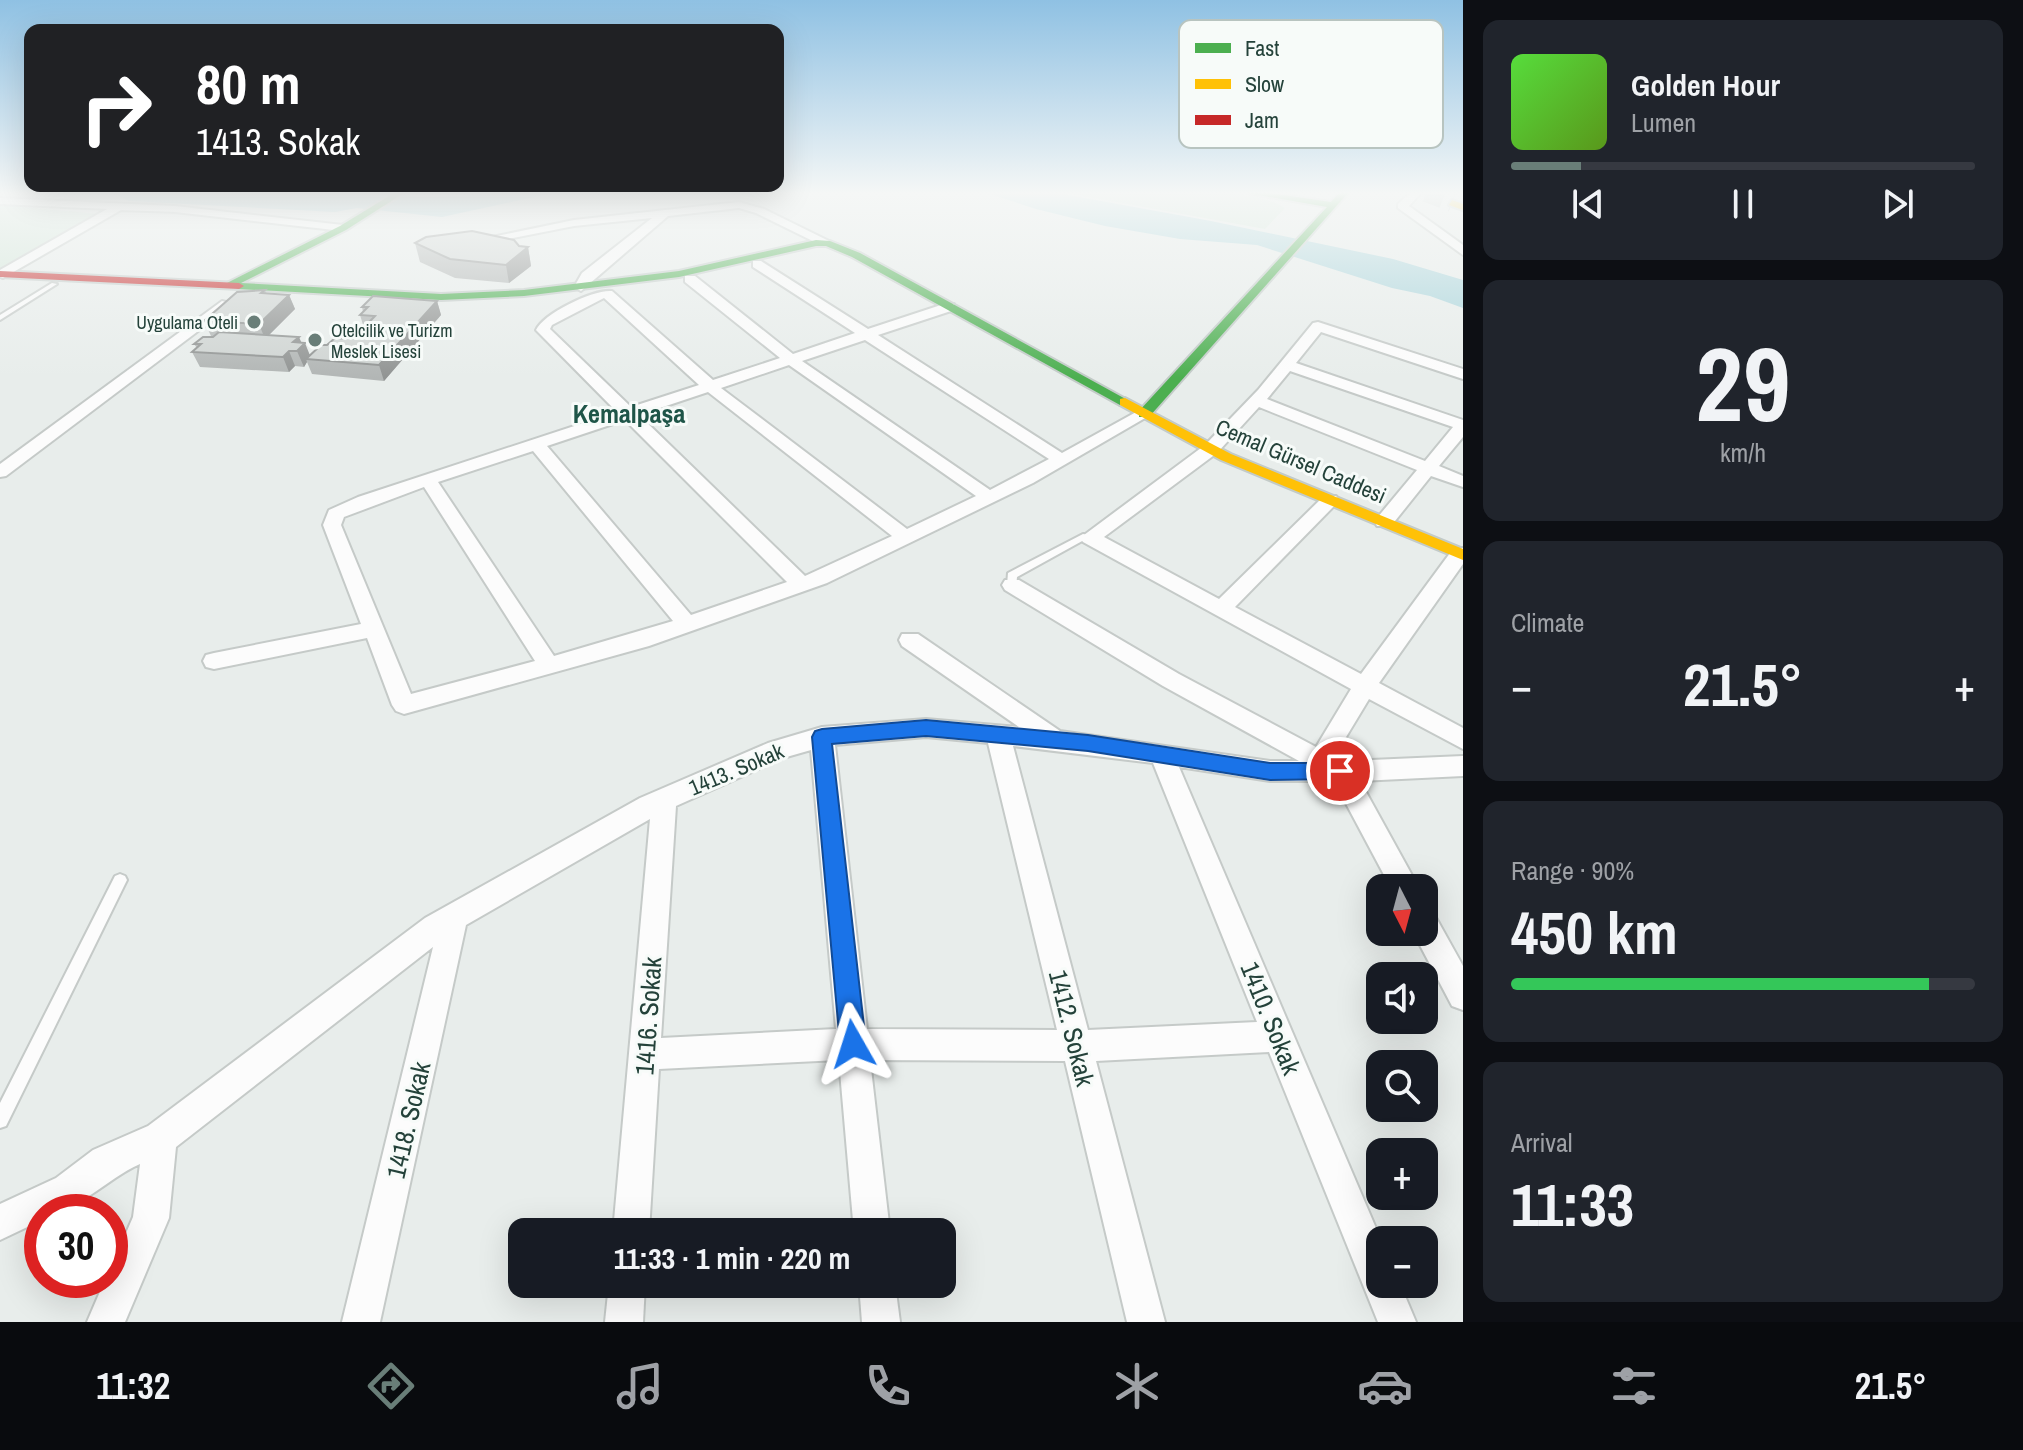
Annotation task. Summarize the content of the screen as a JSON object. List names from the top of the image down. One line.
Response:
{"streets":{"street":["Cemal Gürsel Caddesi","1413. Sokak","1416. Sokak","1410. Sokak","1412. Sokak","1418. Sokak"]},"crossings":[["1413. Sokak","1416. Sokak"],["1413. Sokak","1410. Sokak"],["1413. Sokak","1412. Sokak"],["1413. Sokak","1418. Sokak"]],"districts":["Kemalpaşa"],"places":["Uygulama Oteli","Otelcilik ve Turizm Meslek Lisesi"],"legend":["Fast","Slow","Jam"],"north":"bottom","page":{"turn":["80 m","1413. Sokak"],"song":["Golden Hour","Lumen"],"tile":[["29","km/h"],"Climate",["Range · 90%","450 km"],["Arrival","11:33"]],"heat":["−","21.5°","+"],"map_buttons":["+","−"],"limit":"30","trip":"11:33 · 1 min · 220 m","tabs":["11:32","21.5°"]}}
